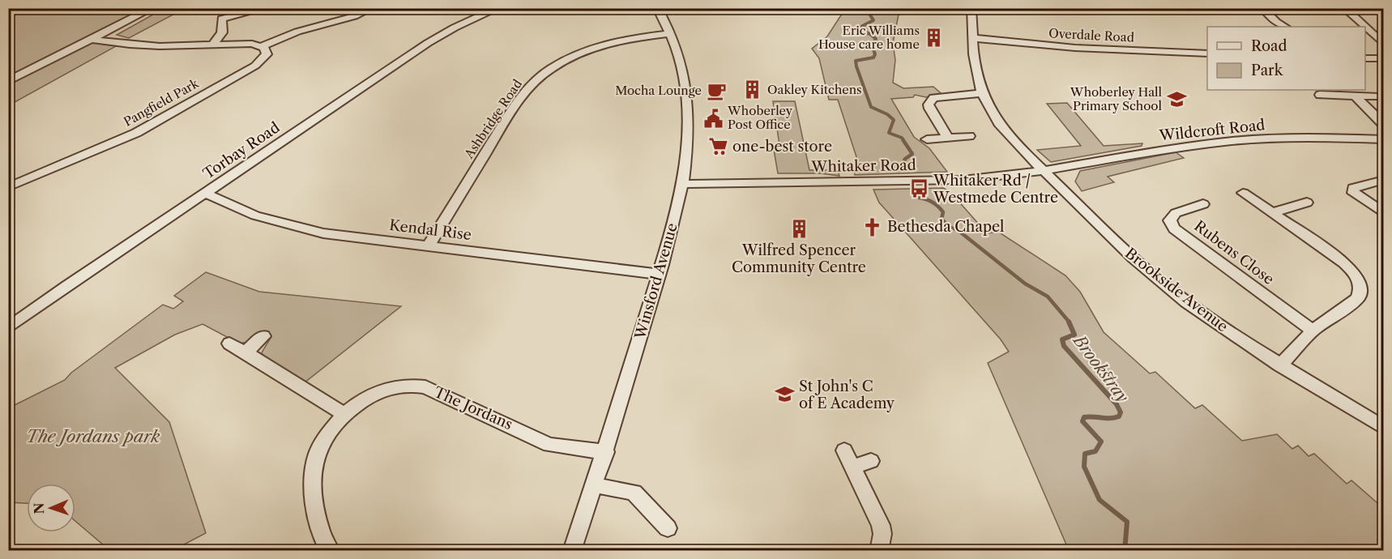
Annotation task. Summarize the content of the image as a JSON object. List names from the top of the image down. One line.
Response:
{"streets":{"street":["Overdale Road","Pangfield Park","Ashbridge Road","Wildcroft Road","Torbay Road","Whitaker Road","Kendal Rise","Rubens Close","Winsford Avenue","Brookside Avenue","The Jordans"]},"crossings":[["Overdale Road","Brookside Avenue"],["Ashbridge Road","Kendal Rise"],["Ashbridge Road","Winsford Avenue"],["Wildcroft Road","Whitaker Road"],["Wildcroft Road","Brookside Avenue"],["Torbay Road","Kendal Rise"],["Whitaker Road","Winsford Avenue"],["Whitaker Road","Brookside Avenue"],["Kendal Rise","Winsford Avenue"],["Winsford Avenue","The Jordans"]],"water":["Brookstray"],"parks":["The Jordans park"],"places":{"building":["Eric Williams House care home","Oakley Kitchens","Wilfred Spencer Community Centre"],"cafe":["Mocha Lounge"],"school or university":["Whoberley Hall Primary School","St John's C of E Academy"],"public building":["Whoberley Post Office"],"supermarket":["one-best store"],"bus stop":["Whitaker Rd / Westmede Centre"],"church":["Bethesda Chapel"]},"legend":["Road","Park"],"north":"left"}
